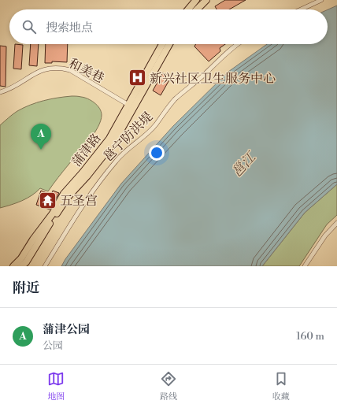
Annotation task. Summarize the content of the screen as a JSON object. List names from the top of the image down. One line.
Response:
{"streets":{"main road":["蒲津路"],"street":["和美巷","邕宁防洪堤"]},"crossings":[["和美巷","蒲津路"]],"water":["邕江"],"places":{"hospital":["新兴社区卫生服务中心"],"temple":["五圣宫"]},"page":{"search":"搜索地点","pins":"A","heading":"附近","list":[{"mark":"A","name":"蒲津公园","note":"公园","value":"160 m"}],"nav":["地图","路线","收藏"]}}
